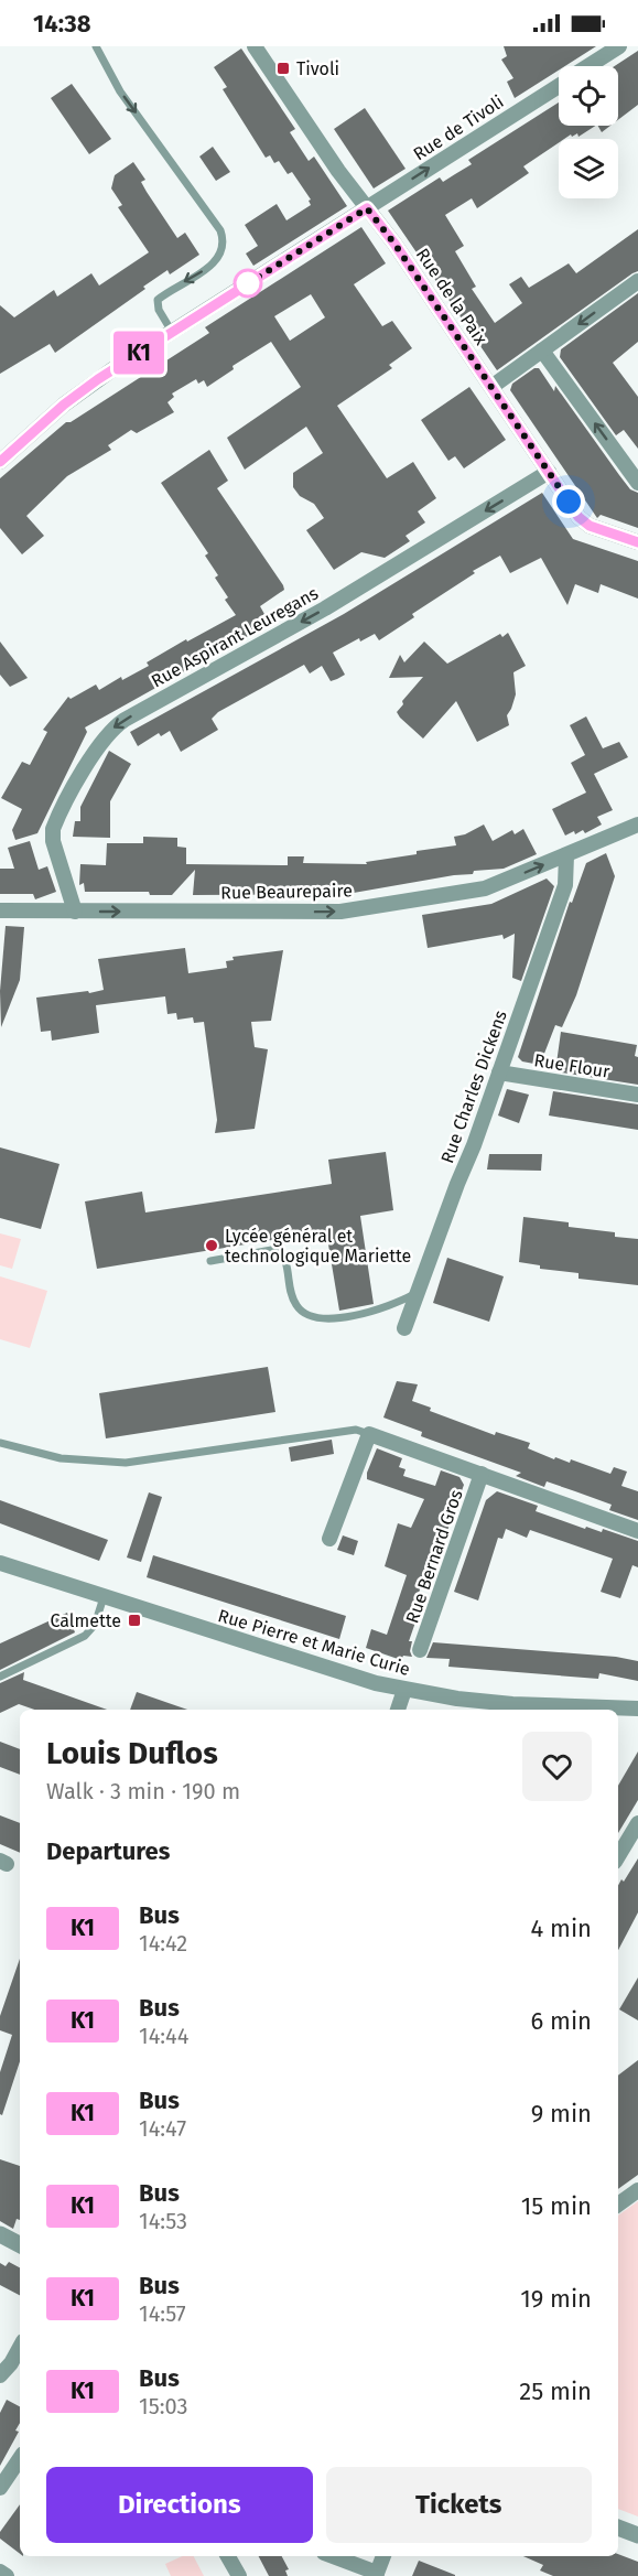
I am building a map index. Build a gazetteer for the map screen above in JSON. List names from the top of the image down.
{
  "streets": {
    "street": [
      "Rue de Tivoli",
      "Rue de la Paix",
      "Rue Aspirant Leuregans",
      "Rue Beaurepaire",
      "Rue Flour",
      "Rue Charles Dickens",
      "Rue Bernard Gros",
      "Rue Pierre et Marie Curie"
    ]
  },
  "crossings": [
    ["Rue de Tivoli", "Rue de la Paix"],
    ["Rue de la Paix", "Rue Aspirant Leuregans"],
    ["Rue Aspirant Leuregans", "Rue Beaurepaire"],
    ["Rue Beaurepaire", "Rue Charles Dickens"],
    ["Rue Flour", "Rue Charles Dickens"]
  ],
  "one_way": ["Rue Aspirant Leuregans", "Rue Beaurepaire"],
  "places": {
    "transit": ["Tivoli", "Calmette"],
    "other": ["Lycée général et technologique Mariette"]
  },
  "lines": ["bus line K1"],
  "page": {
    "status": "14:38",
    "on_map": "K1",
    "heading": [
      ["Louis Duflos", "Walk · 3 min · 190 m"],
      "Departures"
    ],
    "list": [
      {
        "mark": "K1",
        "name": "Bus",
        "note": "14:42",
        "value": "4 min"
      },
      {
        "mark": "K1",
        "name": "Bus",
        "note": "14:44",
        "value": "6 min"
      },
      {
        "mark": "K1",
        "name": "Bus",
        "note": "14:47",
        "value": "9 min"
      },
      {
        "mark": "K1",
        "name": "Bus",
        "note": "14:53",
        "value": "15 min"
      },
      {
        "mark": "K1",
        "name": "Bus",
        "note": "14:57",
        "value": "19 min"
      },
      {
        "mark": "K1",
        "name": "Bus",
        "note": "15:03",
        "value": "25 min"
      }
    ],
    "buttons": ["Directions", "Tickets"]
  }
}
